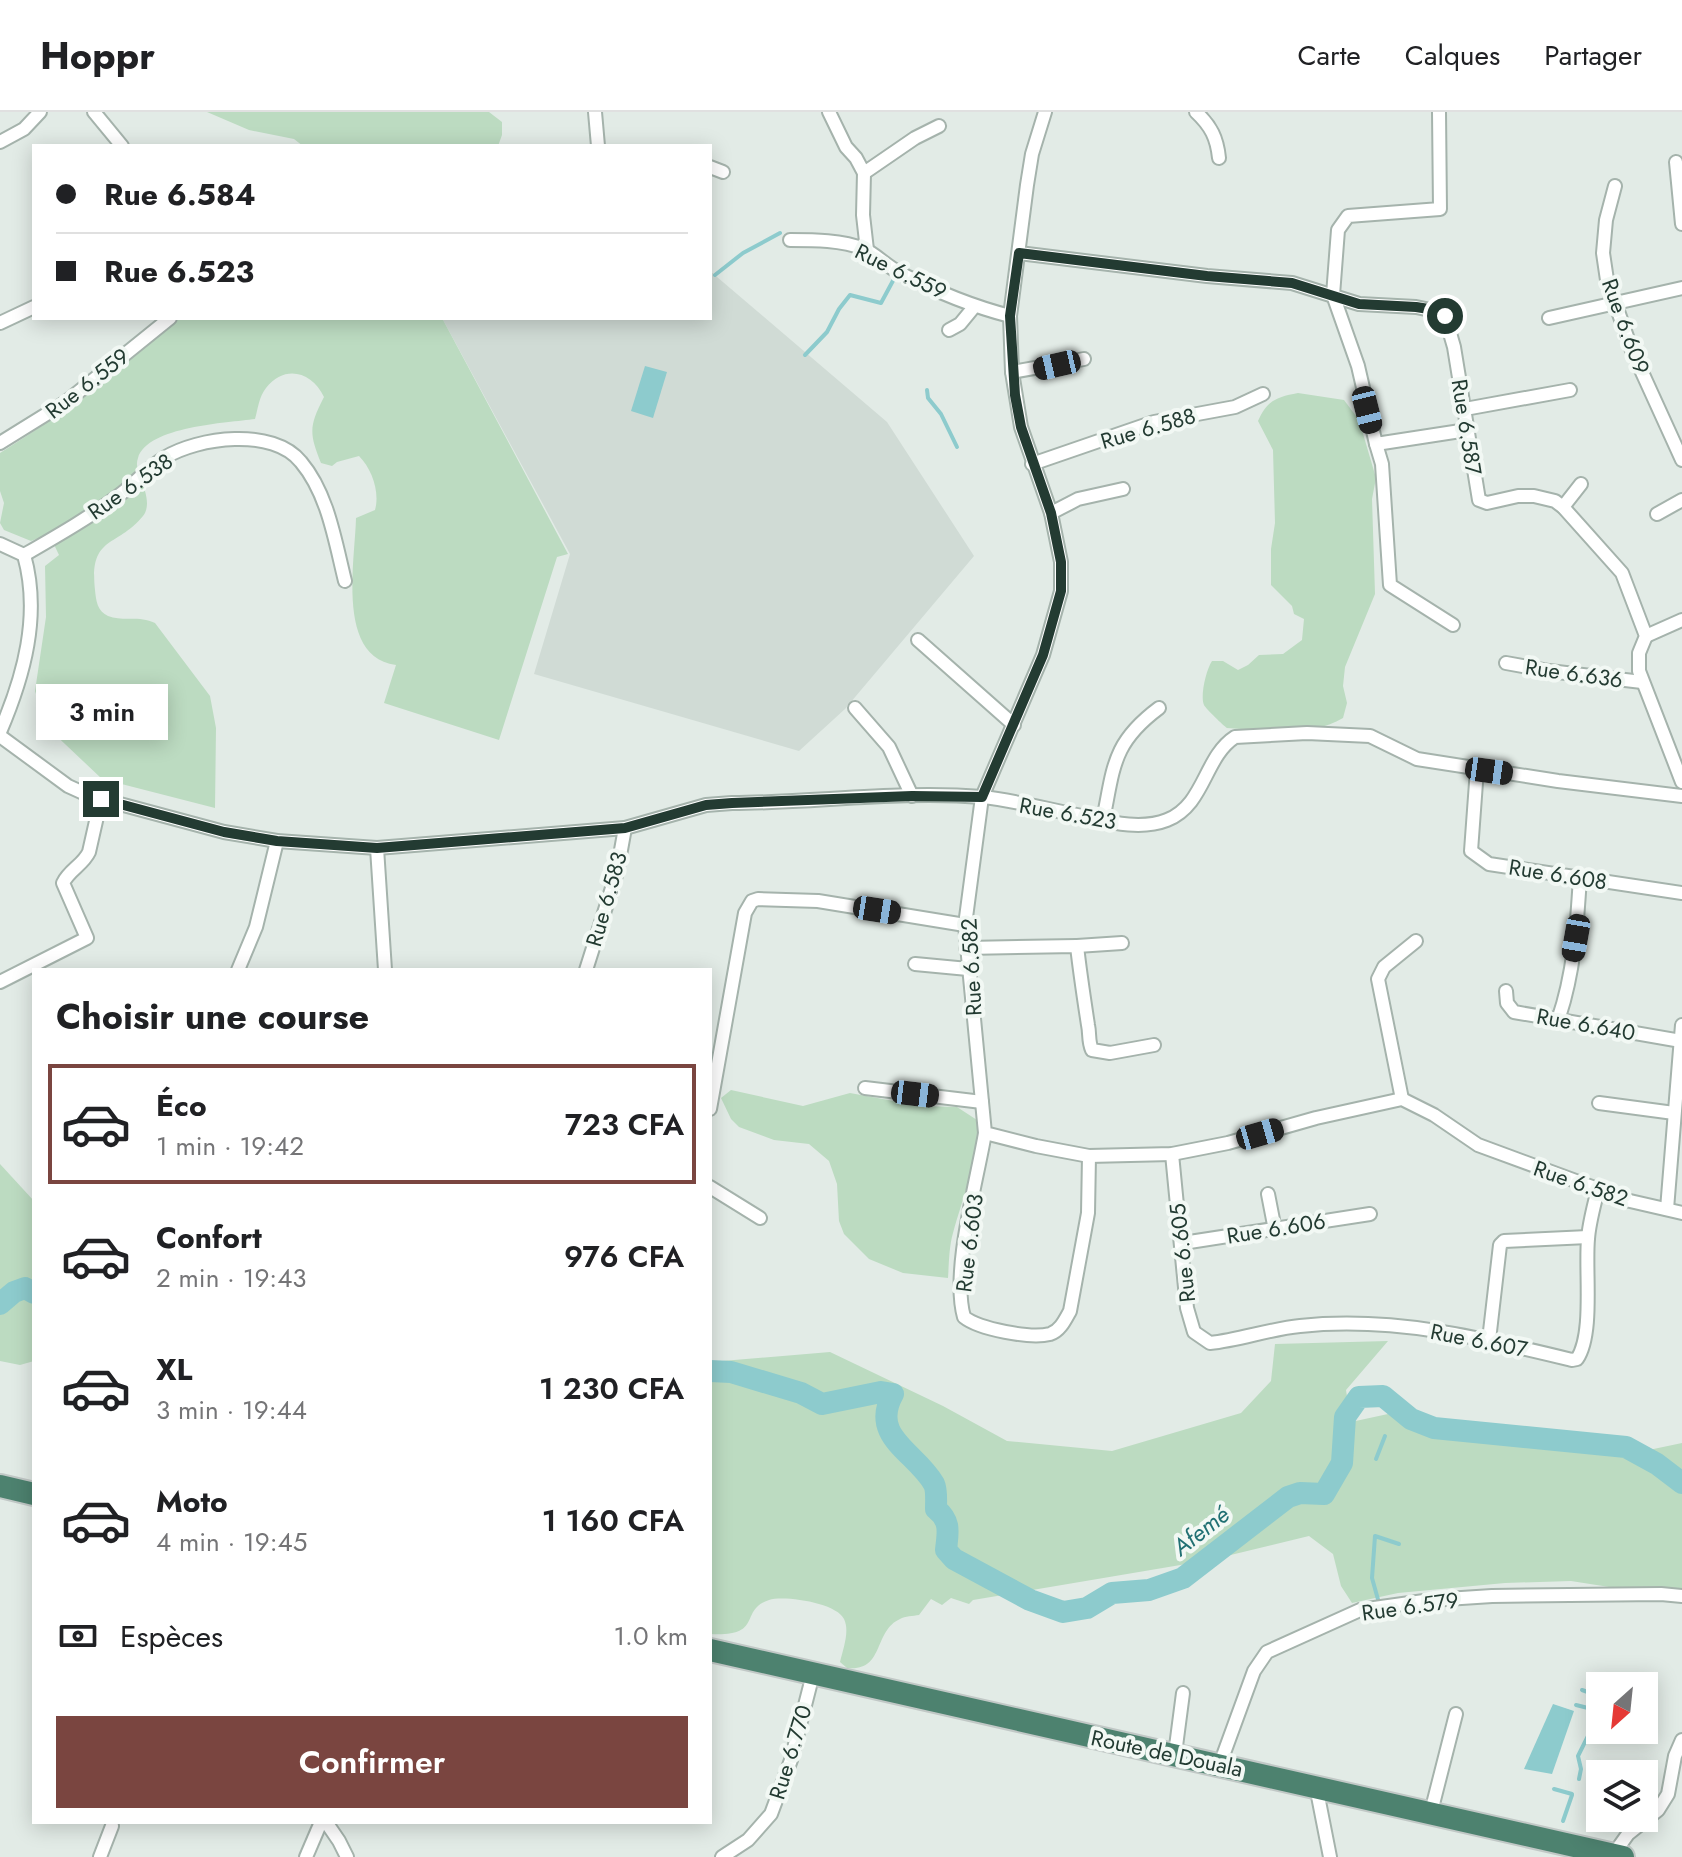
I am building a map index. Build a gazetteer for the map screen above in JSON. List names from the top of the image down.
{
  "streets": {
    "highway": ["Route de Douala"],
    "street": [
      "Rue 6.559",
      "Rue 6.609",
      "Rue 6.587",
      "Rue 6.588",
      "Rue 6.538",
      "Rue 6.636",
      "Rue 6.523",
      "Rue 6.608",
      "Rue 6.583",
      "Rue 6.582",
      "Rue 6.640",
      "Rue 6.606",
      "Rue 6.603",
      "Rue 6.605",
      "Rue 6.607",
      "Rue 6.579",
      "Rue 6.770"
    ]
  },
  "crossings": [
    ["Rue 6.559", "Rue 6.582"],
    ["Rue 6.588", "Rue 6.582"],
    ["Rue 6.523", "Rue 6.608"],
    ["Rue 6.523", "Rue 6.583"],
    ["Rue 6.523", "Rue 6.582"],
    ["Rue 6.582", "Rue 6.603"],
    ["Rue 6.582", "Rue 6.607"],
    ["Rue 6.606", "Rue 6.605"],
    ["Rue 6.605", "Rue 6.607"],
    ["Rue 6.579", "Route de Douala"],
    ["Rue 6.770", "Route de Douala"]
  ],
  "water": ["Afemé"],
  "north": "bottom left",
  "page": {
    "header": "Hoppr",
    "nav": ["Carte", "Calques", "Partager"],
    "banner": ["Rue 6.584", "Rue 6.523"],
    "bubble": "3 min",
    "heading": "Choisir une course",
    "list": [
      {
        "name": "Éco",
        "note": "1 min · 19:42",
        "value": "723 CFA"
      },
      {
        "name": "Confort",
        "note": "2 min · 19:43",
        "value": "976 CFA"
      },
      {
        "name": "XL",
        "note": "3 min · 19:44",
        "value": "1 230 CFA"
      },
      {
        "name": "Moto",
        "note": "4 min · 19:45",
        "value": "1 160 CFA"
      }
    ],
    "pay": ["Espèces", "1.0 km"],
    "buttons": "Confirmer"
  }
}
